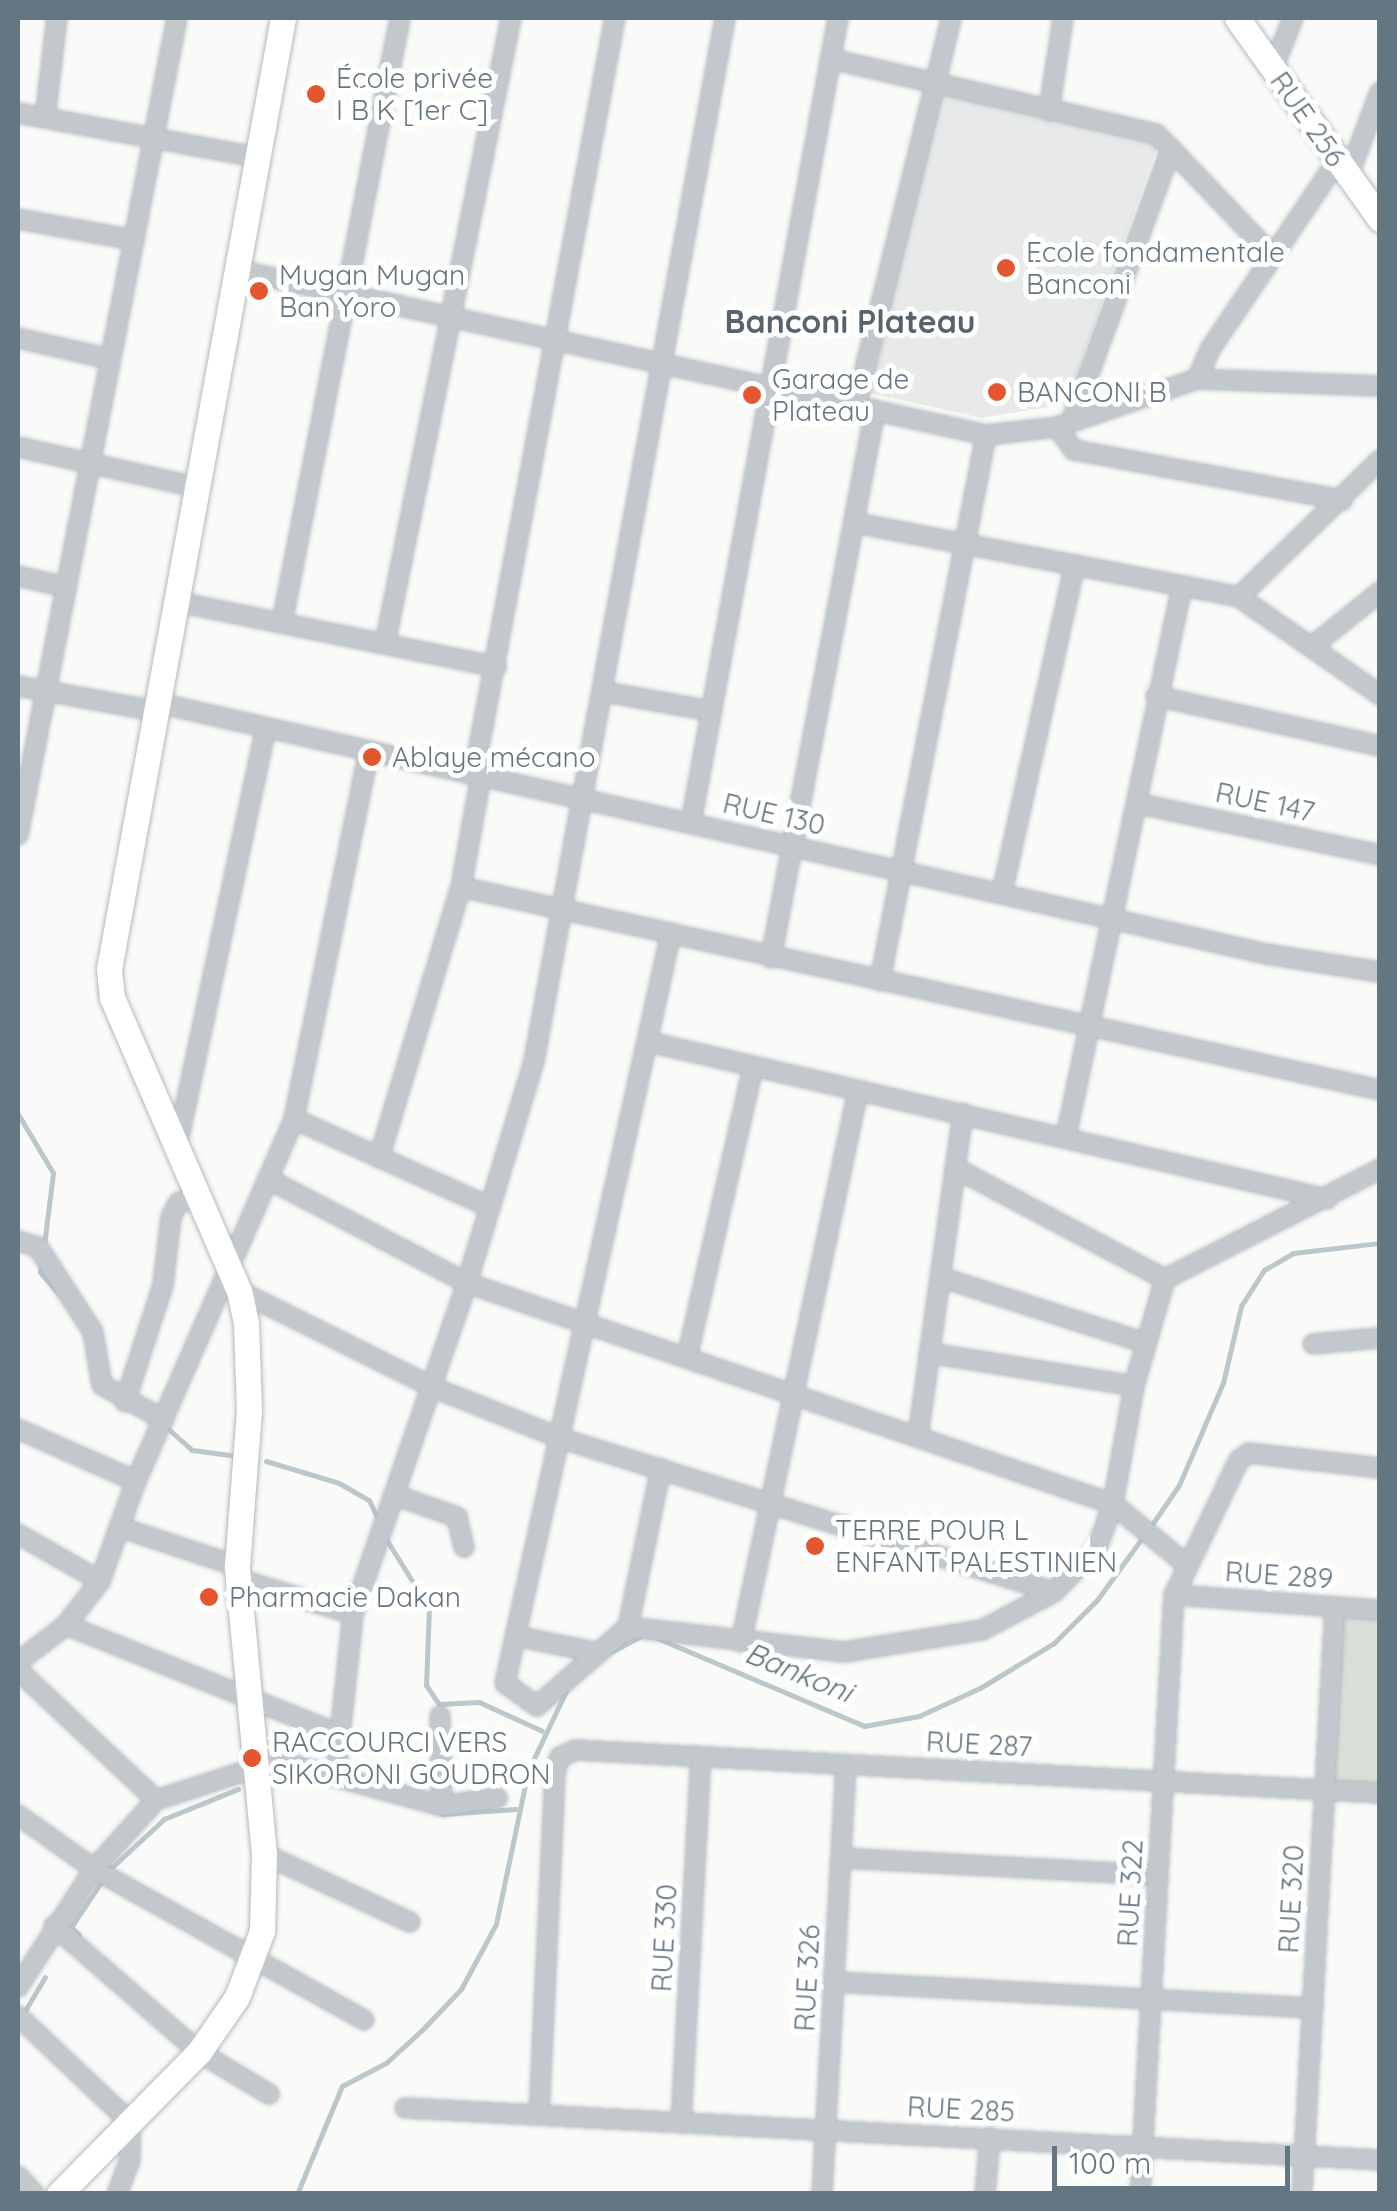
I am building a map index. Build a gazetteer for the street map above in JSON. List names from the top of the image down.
{
  "streets": {
    "street": [
      "RUE 256",
      "RUE 147",
      "RUE 130",
      "RUE 289",
      "RUE 287",
      "RUE 322",
      "RUE 320",
      "RUE 330",
      "RUE 326",
      "RUE 285"
    ]
  },
  "crossings": [
    ["RUE 289", "RUE 322"],
    ["RUE 289", "RUE 320"],
    ["RUE 287", "RUE 322"],
    ["RUE 287", "RUE 320"],
    ["RUE 287", "RUE 330"],
    ["RUE 287", "RUE 326"],
    ["RUE 287", "RUE 285"],
    ["RUE 322", "RUE 285"],
    ["RUE 320", "RUE 285"],
    ["RUE 330", "RUE 285"],
    ["RUE 326", "RUE 285"]
  ],
  "districts": ["Banconi Plateau"],
  "water": ["Bankoni"],
  "places": [
    "École privée I B K [1er C]",
    "Ecole fondamentale Banconi",
    "Mugan Mugan Ban Yoro",
    "BANCONI B",
    "Garage de Plateau",
    "Ablaye mécano",
    "TERRE POUR L ENFANT PALESTINIEN",
    "Pharmacie Dakan",
    "RACCOURCI VERS SIKORONI GOUDRON"
  ],
  "scale_bar": "100 m"
}
